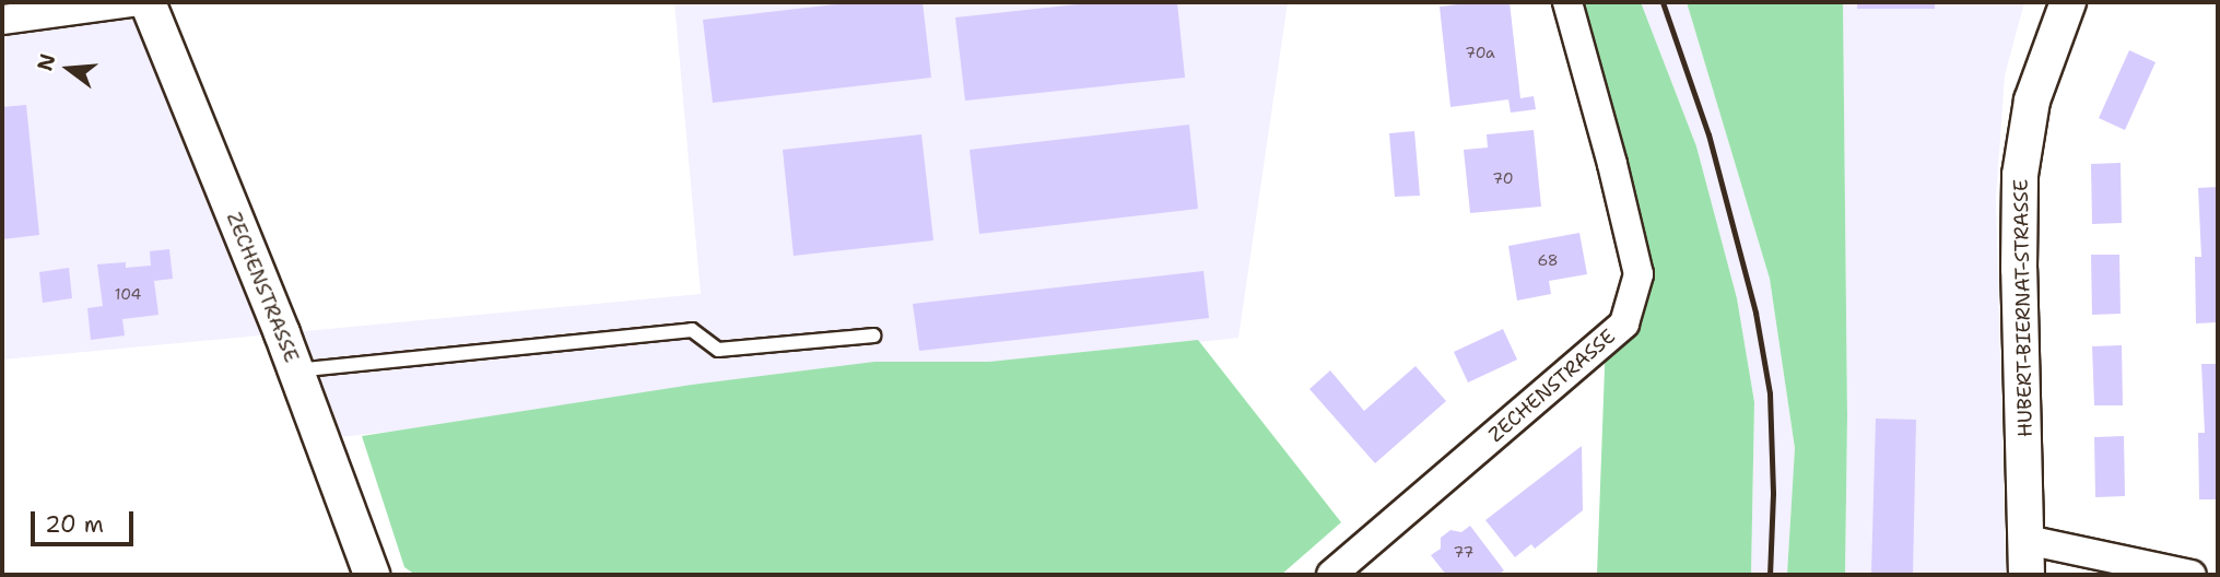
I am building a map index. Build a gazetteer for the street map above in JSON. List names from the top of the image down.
{
  "streets": {
    "street": ["ZECHENSTRASSE", "HUBERT-BIERNAT-STRASSE"]
  },
  "house_numbers": [
    "70a",
    "70",
    "68",
    "104",
    "77"
  ],
  "scale_bar": "20 m",
  "north": "left"
}
